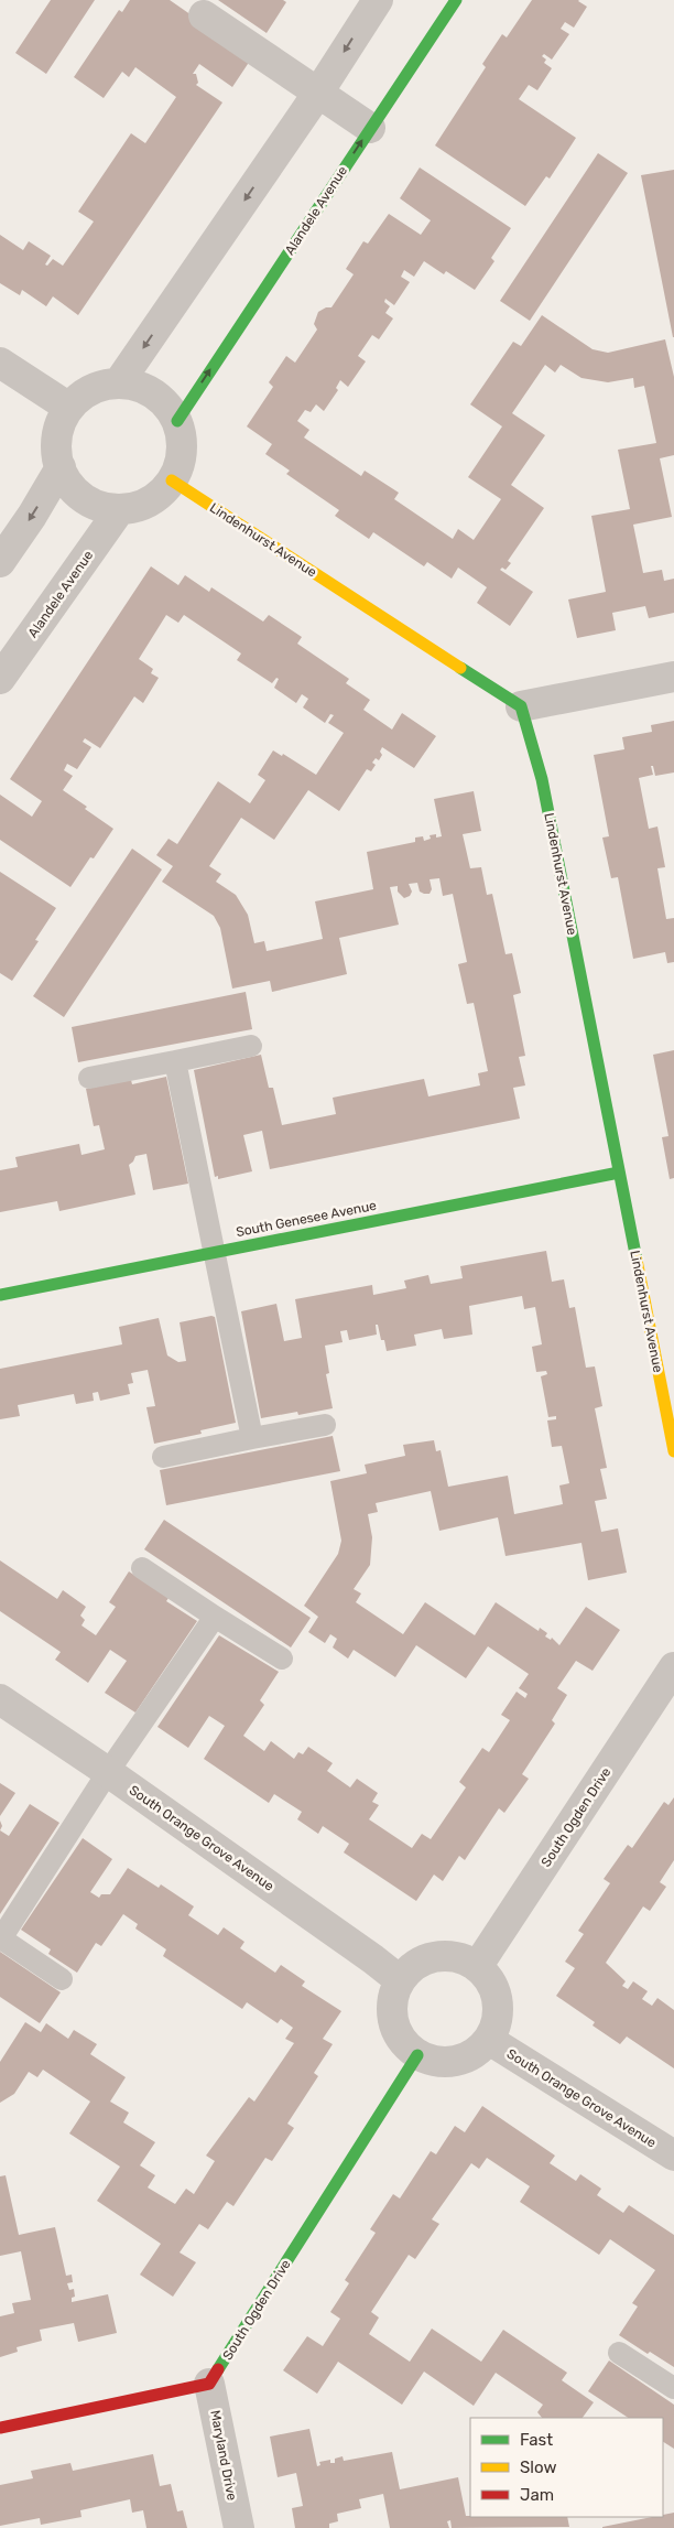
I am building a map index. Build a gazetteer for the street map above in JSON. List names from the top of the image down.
{
  "streets": {
    "street": [
      "Alandele Avenue",
      "Lindenhurst Avenue",
      "South Genesee Avenue",
      "South Ogden Drive",
      "South Orange Grove Avenue",
      "Maryland Drive"
    ]
  },
  "crossings": [
    ["Alandele Avenue", "Lindenhurst Avenue"],
    ["Lindenhurst Avenue", "South Genesee Avenue"],
    ["South Ogden Drive", "South Orange Grove Avenue"],
    ["South Ogden Drive", "Maryland Drive"]
  ],
  "legend": ["Fast", "Slow", "Jam"]
}
